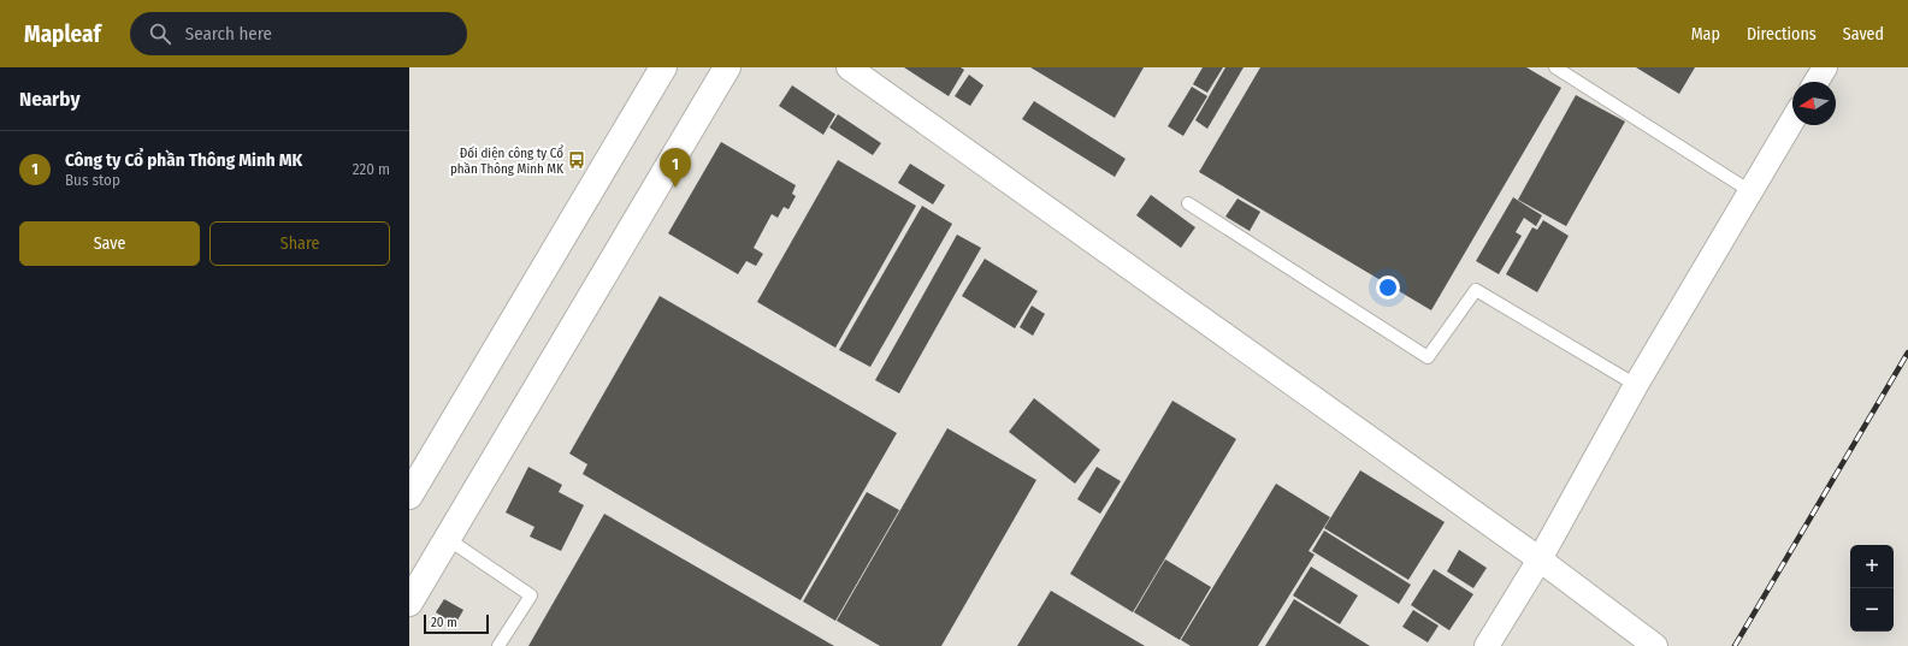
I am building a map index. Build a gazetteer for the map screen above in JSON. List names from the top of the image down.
{
  "places": {
    "bus stop": ["Đối diện công ty Cổ phần Thông Minh MK"]
  },
  "scale_bar": "20 m",
  "north": "left",
  "page": {
    "header": "Mapleaf",
    "search": "Search here",
    "nav": ["Map", "Directions", "Saved"],
    "heading": "Nearby",
    "list": [
      {
        "mark": "1",
        "name": "Công ty Cổ phần Thông Minh MK",
        "note": "Bus stop",
        "value": "220 m"
      }
    ],
    "pins": "1",
    "buttons": ["Save", "Share"],
    "map_buttons": ["+", "−"],
    "scale": "20 m"
  }
}
